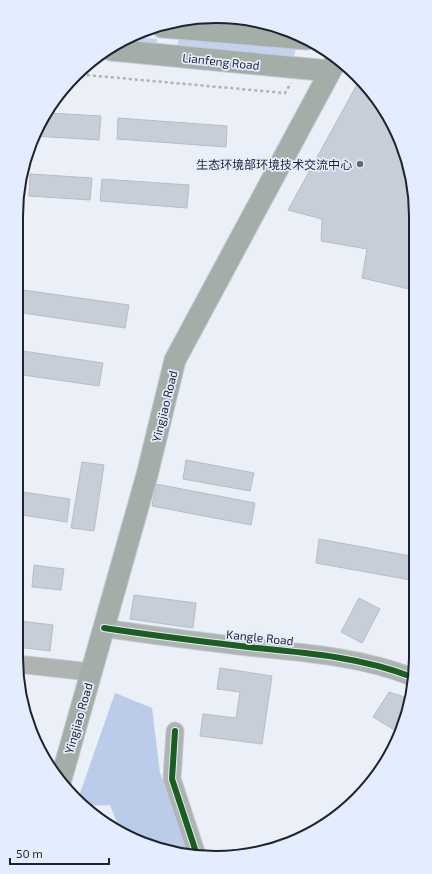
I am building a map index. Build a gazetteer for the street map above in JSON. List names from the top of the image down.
{
  "streets": {
    "main road": ["Lianfeng Road", "Yingjiao Road"],
    "street": ["Kangle Road"]
  },
  "crossings": [
    ["Lianfeng Road", "Yingjiao Road"],
    ["Yingjiao Road", "Kangle Road"]
  ],
  "places": ["生态环境部环境技术交流中心"],
  "scale_bar": "50 m"
}
